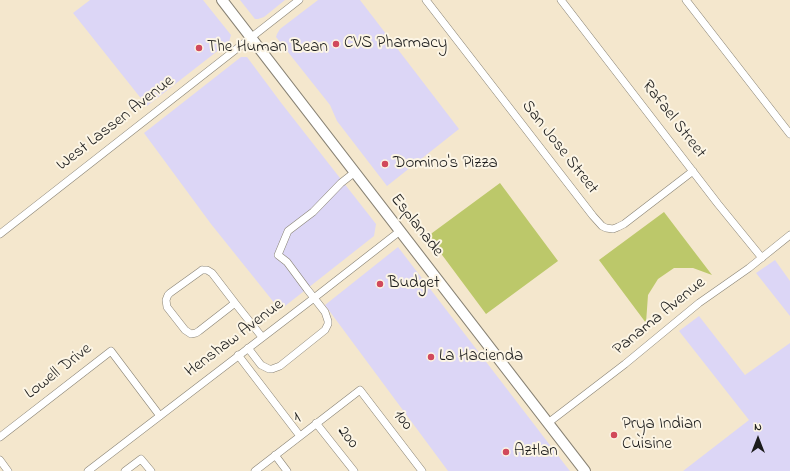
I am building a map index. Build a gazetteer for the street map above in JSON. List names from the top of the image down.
{
  "streets": {
    "main road": ["Esplanade"],
    "street": [
      "Rafael Street",
      "West Lassen Avenue",
      "San Jose Street",
      "Panama Avenue",
      "Henshaw Avenue",
      "Lowell Drive",
      "1",
      "100",
      "200"
    ]
  },
  "crossings": [
    ["Rafael Street", "San Jose Street"],
    ["Rafael Street", "Panama Avenue"],
    ["West Lassen Avenue", "Esplanade"],
    ["Esplanade", "Panama Avenue"],
    ["Esplanade", "Henshaw Avenue"],
    ["Henshaw Avenue", "Lowell Drive"],
    ["1", "100"],
    ["1", "200"]
  ],
  "places": [
    "CVS Pharmacy",
    "The Human Bean",
    "Domino's Pizza",
    "Budget",
    "La Hacienda",
    "Prya Indian Cuisine",
    "Aztlan"
  ],
  "north": "top"
}
